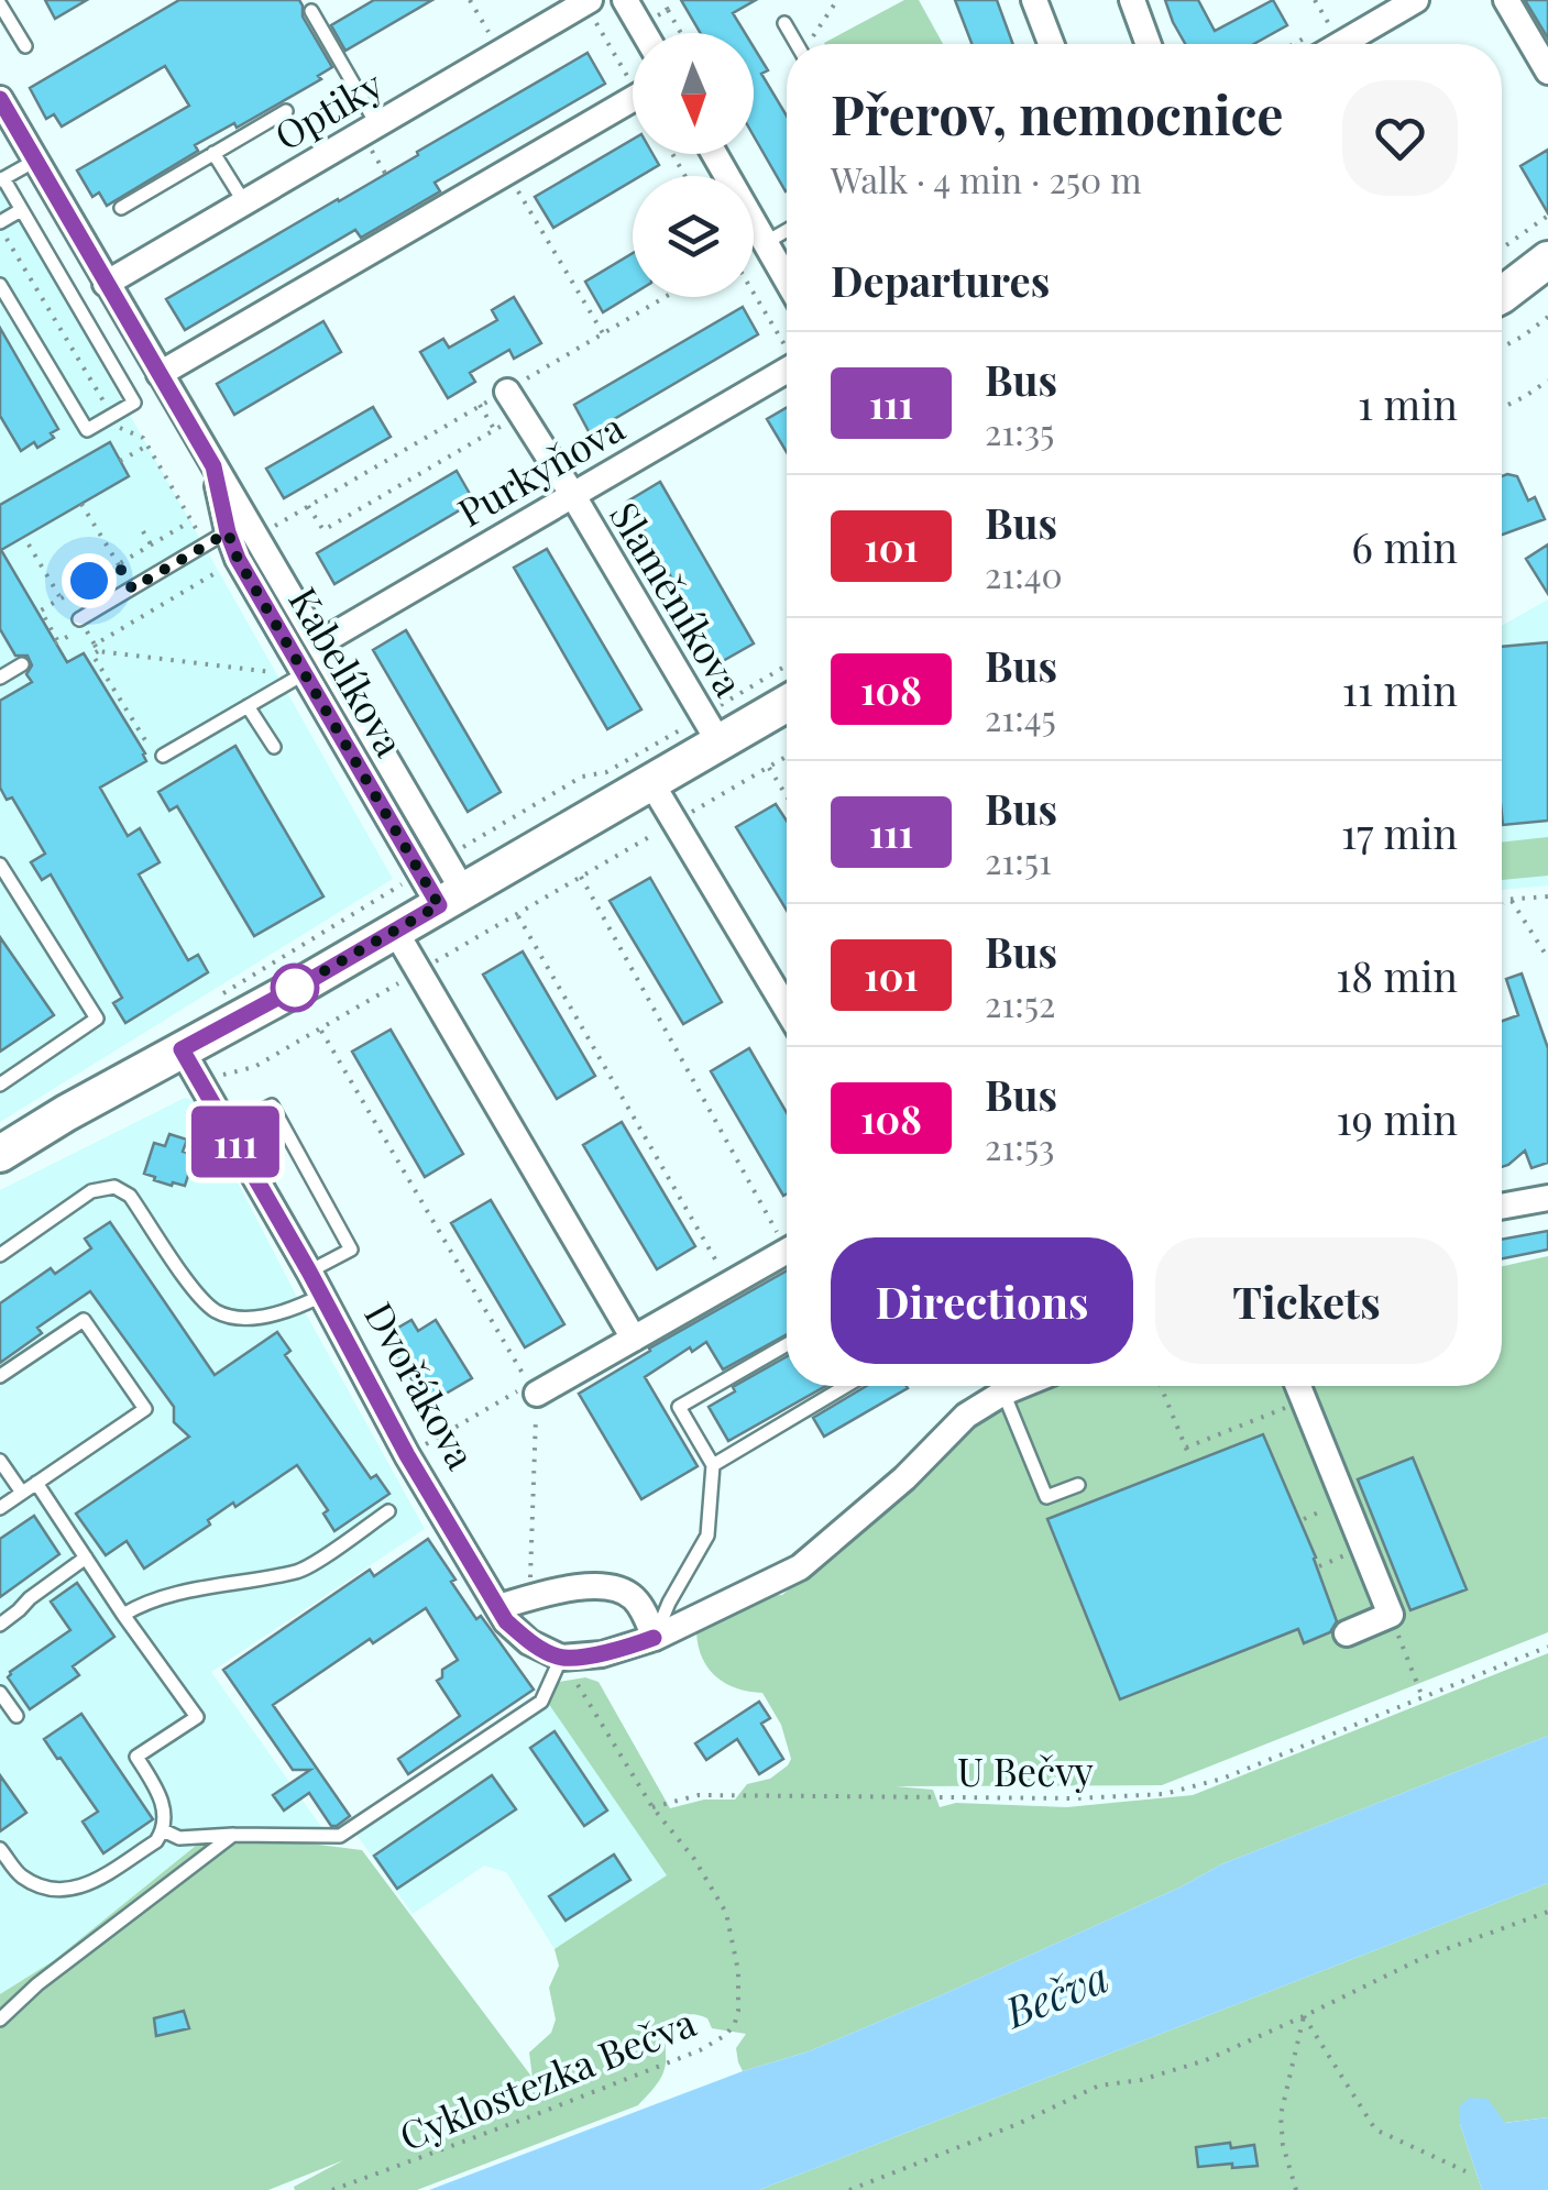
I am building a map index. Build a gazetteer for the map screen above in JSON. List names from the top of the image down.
{
  "streets": {
    "street": [
      "Optiky",
      "Purkyňova",
      "Slaměníkova",
      "Kabelíkova",
      "Dvořákova"
    ],
    "path": ["U Bečvy", "Cyklostezka Bečva"]
  },
  "crossings": [
    ["Optiky", "Kabelíkova"],
    ["Purkyňova", "Slaměníkova"],
    ["Purkyňova", "Kabelíkova"],
    ["U Bečvy", "Cyklostezka Bečva"]
  ],
  "water": ["Bečva"],
  "lines": ["bus line 111"],
  "north": "bottom",
  "page": {
    "on_map": "111",
    "heading": [
      ["Přerov, nemocnice", "Walk · 4 min · 250 m"],
      "Departures"
    ],
    "list": [
      {
        "mark": "111",
        "name": "Bus",
        "note": "21:35",
        "value": "1 min"
      },
      {
        "mark": "101",
        "name": "Bus",
        "note": "21:40",
        "value": "6 min"
      },
      {
        "mark": "108",
        "name": "Bus",
        "note": "21:45",
        "value": "11 min"
      },
      {
        "mark": "111",
        "name": "Bus",
        "note": "21:51",
        "value": "17 min"
      },
      {
        "mark": "101",
        "name": "Bus",
        "note": "21:52",
        "value": "18 min"
      },
      {
        "mark": "108",
        "name": "Bus",
        "note": "21:53",
        "value": "19 min"
      }
    ],
    "buttons": ["Directions", "Tickets"]
  }
}
